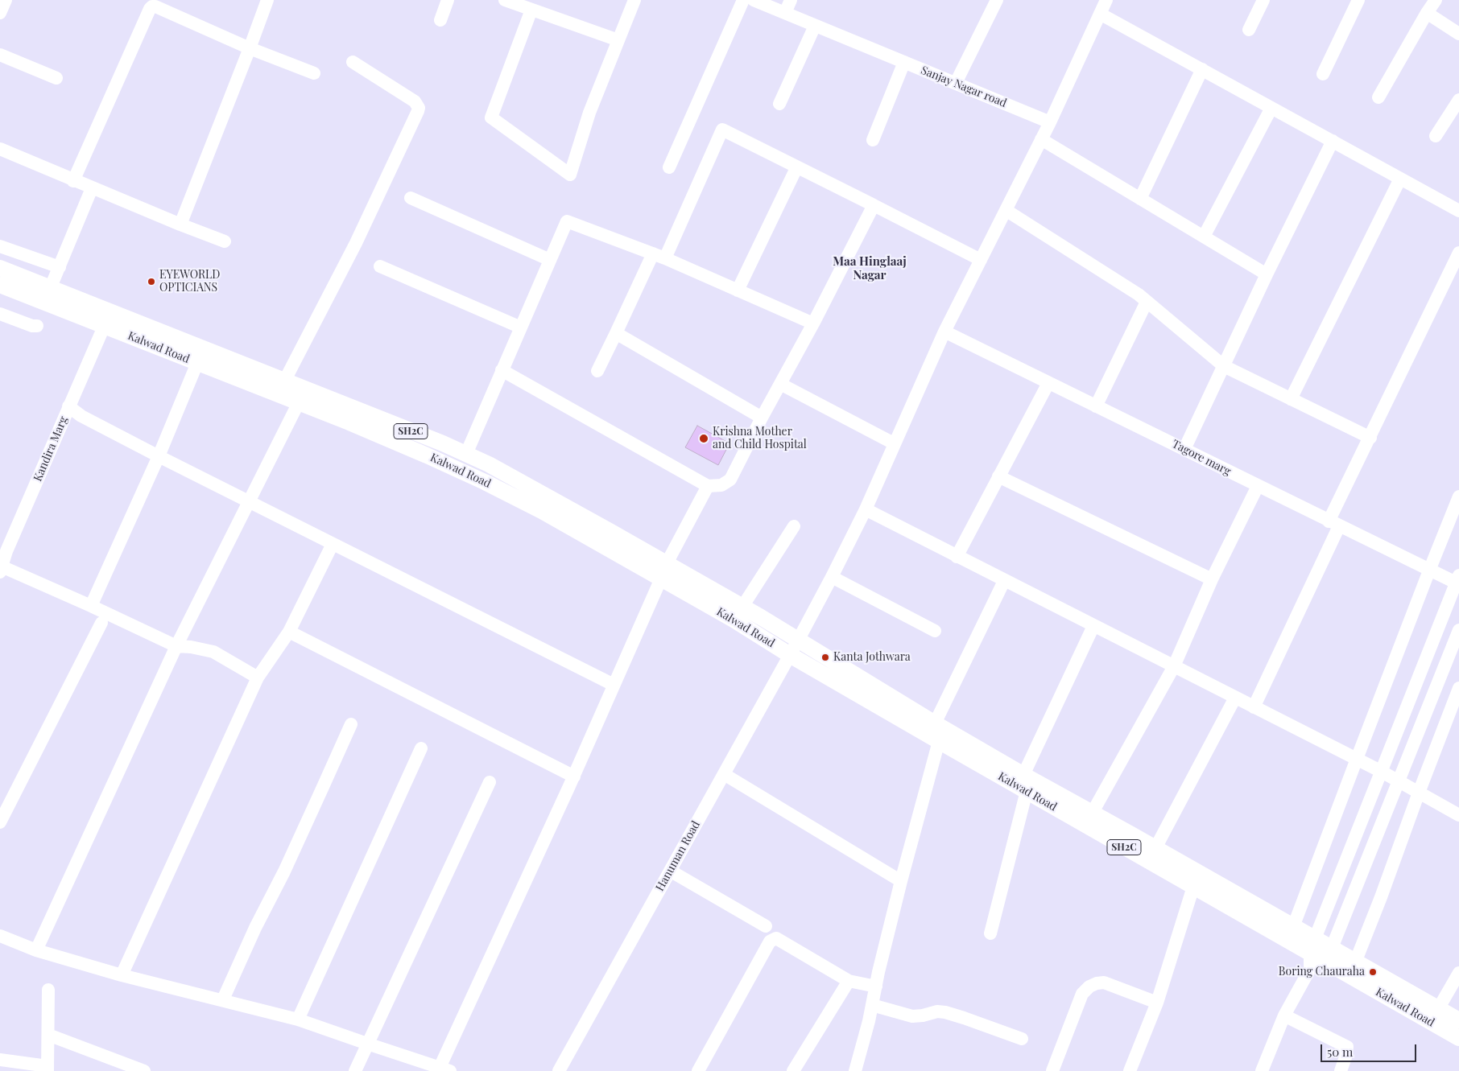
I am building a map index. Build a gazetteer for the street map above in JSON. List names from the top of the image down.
{
  "streets": {
    "main road": ["Kalwad Road", "SH2C"],
    "street": [
      "Sanjay Nagar road",
      "Kandira Marg",
      "Tagore marg",
      "Hanuman Road"
    ]
  },
  "crossings": [
    ["Sanjay Nagar road", "Hanuman Road"],
    ["Kalwad Road", "Kandira Marg"],
    ["Kalwad Road", "Hanuman Road"],
    ["Tagore marg", "Hanuman Road"]
  ],
  "districts": ["Maa Hinglaaj Nagar"],
  "places": [
    "EYEWORLD OPTICIANS",
    "Krishna Mother and Child Hospital",
    "Kanta Jothwara",
    "Boring Chauraha"
  ],
  "scale_bar": "50 m"
}
